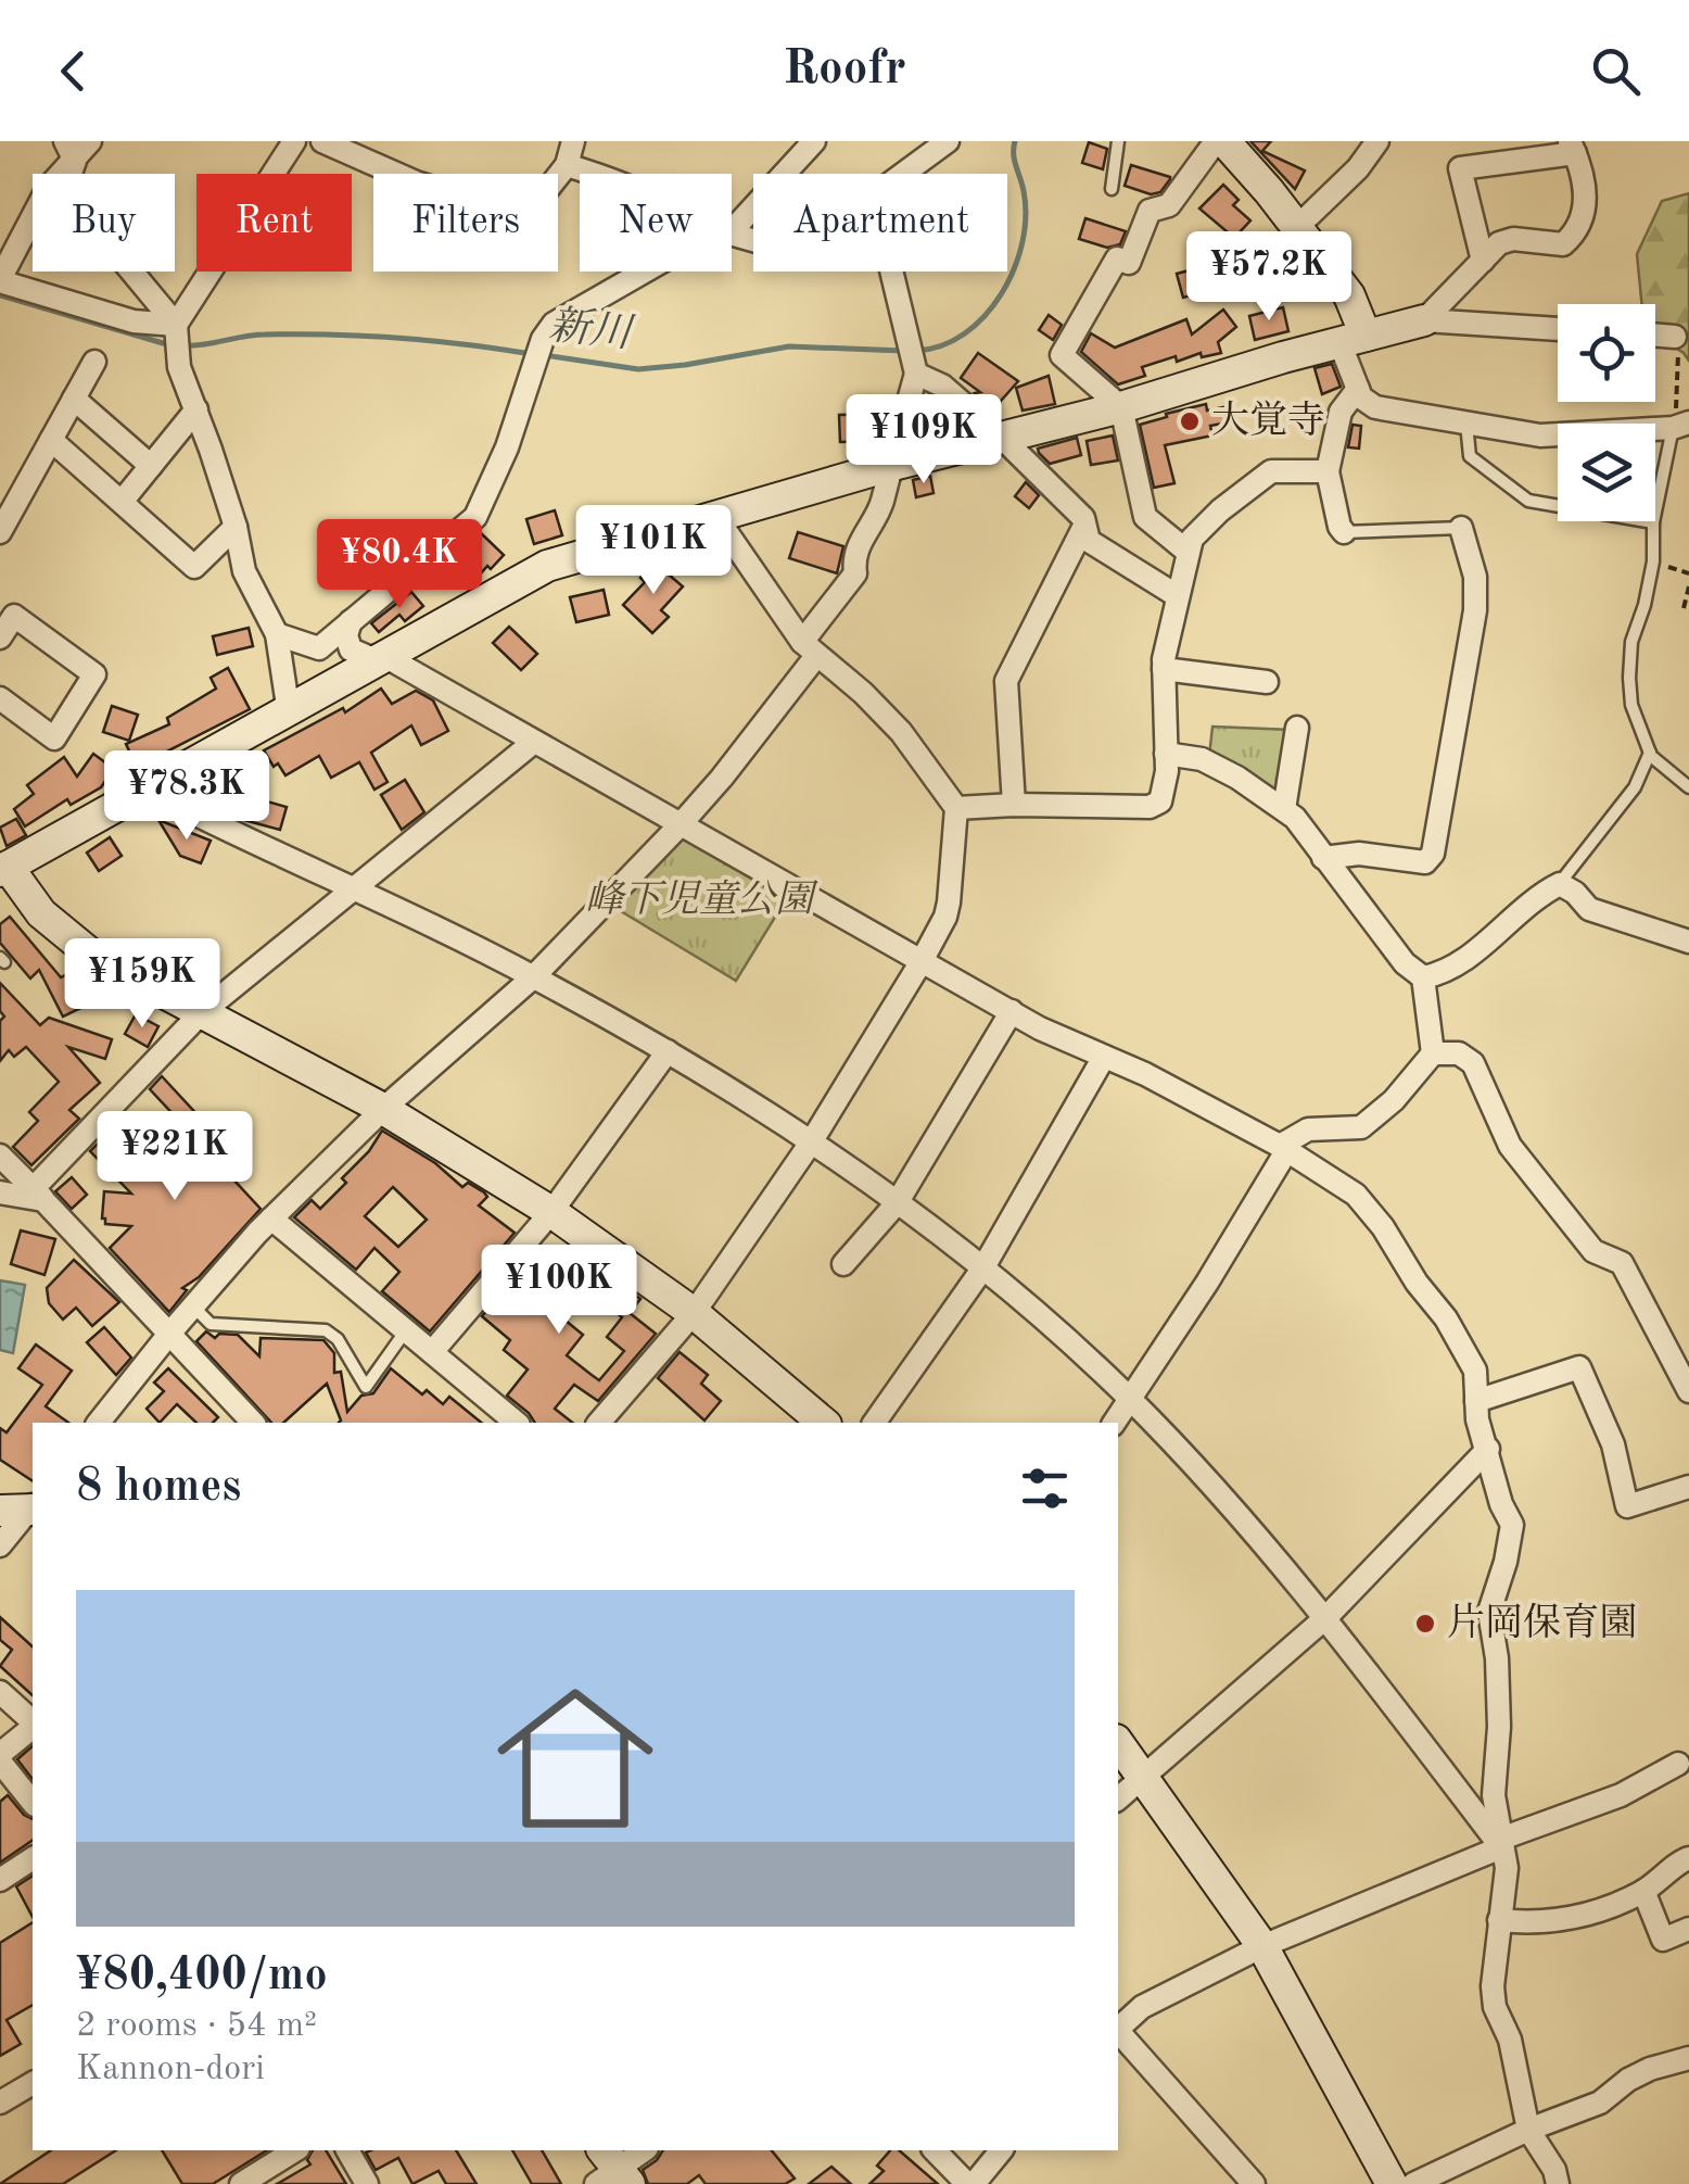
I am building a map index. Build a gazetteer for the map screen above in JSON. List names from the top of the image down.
{
  "water": ["新川"],
  "parks": ["峰下児童公園"],
  "places": ["大覚寺", "片岡保育園"],
  "page": {
    "header": "Roofr",
    "chip": [
      "Buy",
      "Rent",
      "Filters",
      "New",
      "Apartment"
    ],
    "price": [
      "¥57.2K",
      "¥109K",
      "¥101K",
      "¥80.4K",
      "¥78.3K",
      "¥159K",
      "¥221K",
      "¥100K"
    ],
    "heading": "8 homes",
    "list": [
      {
        "name": "¥80,400/mo",
        "note": "2 rooms · 54 m² · Kannon-dori"
      }
    ]
  }
}
